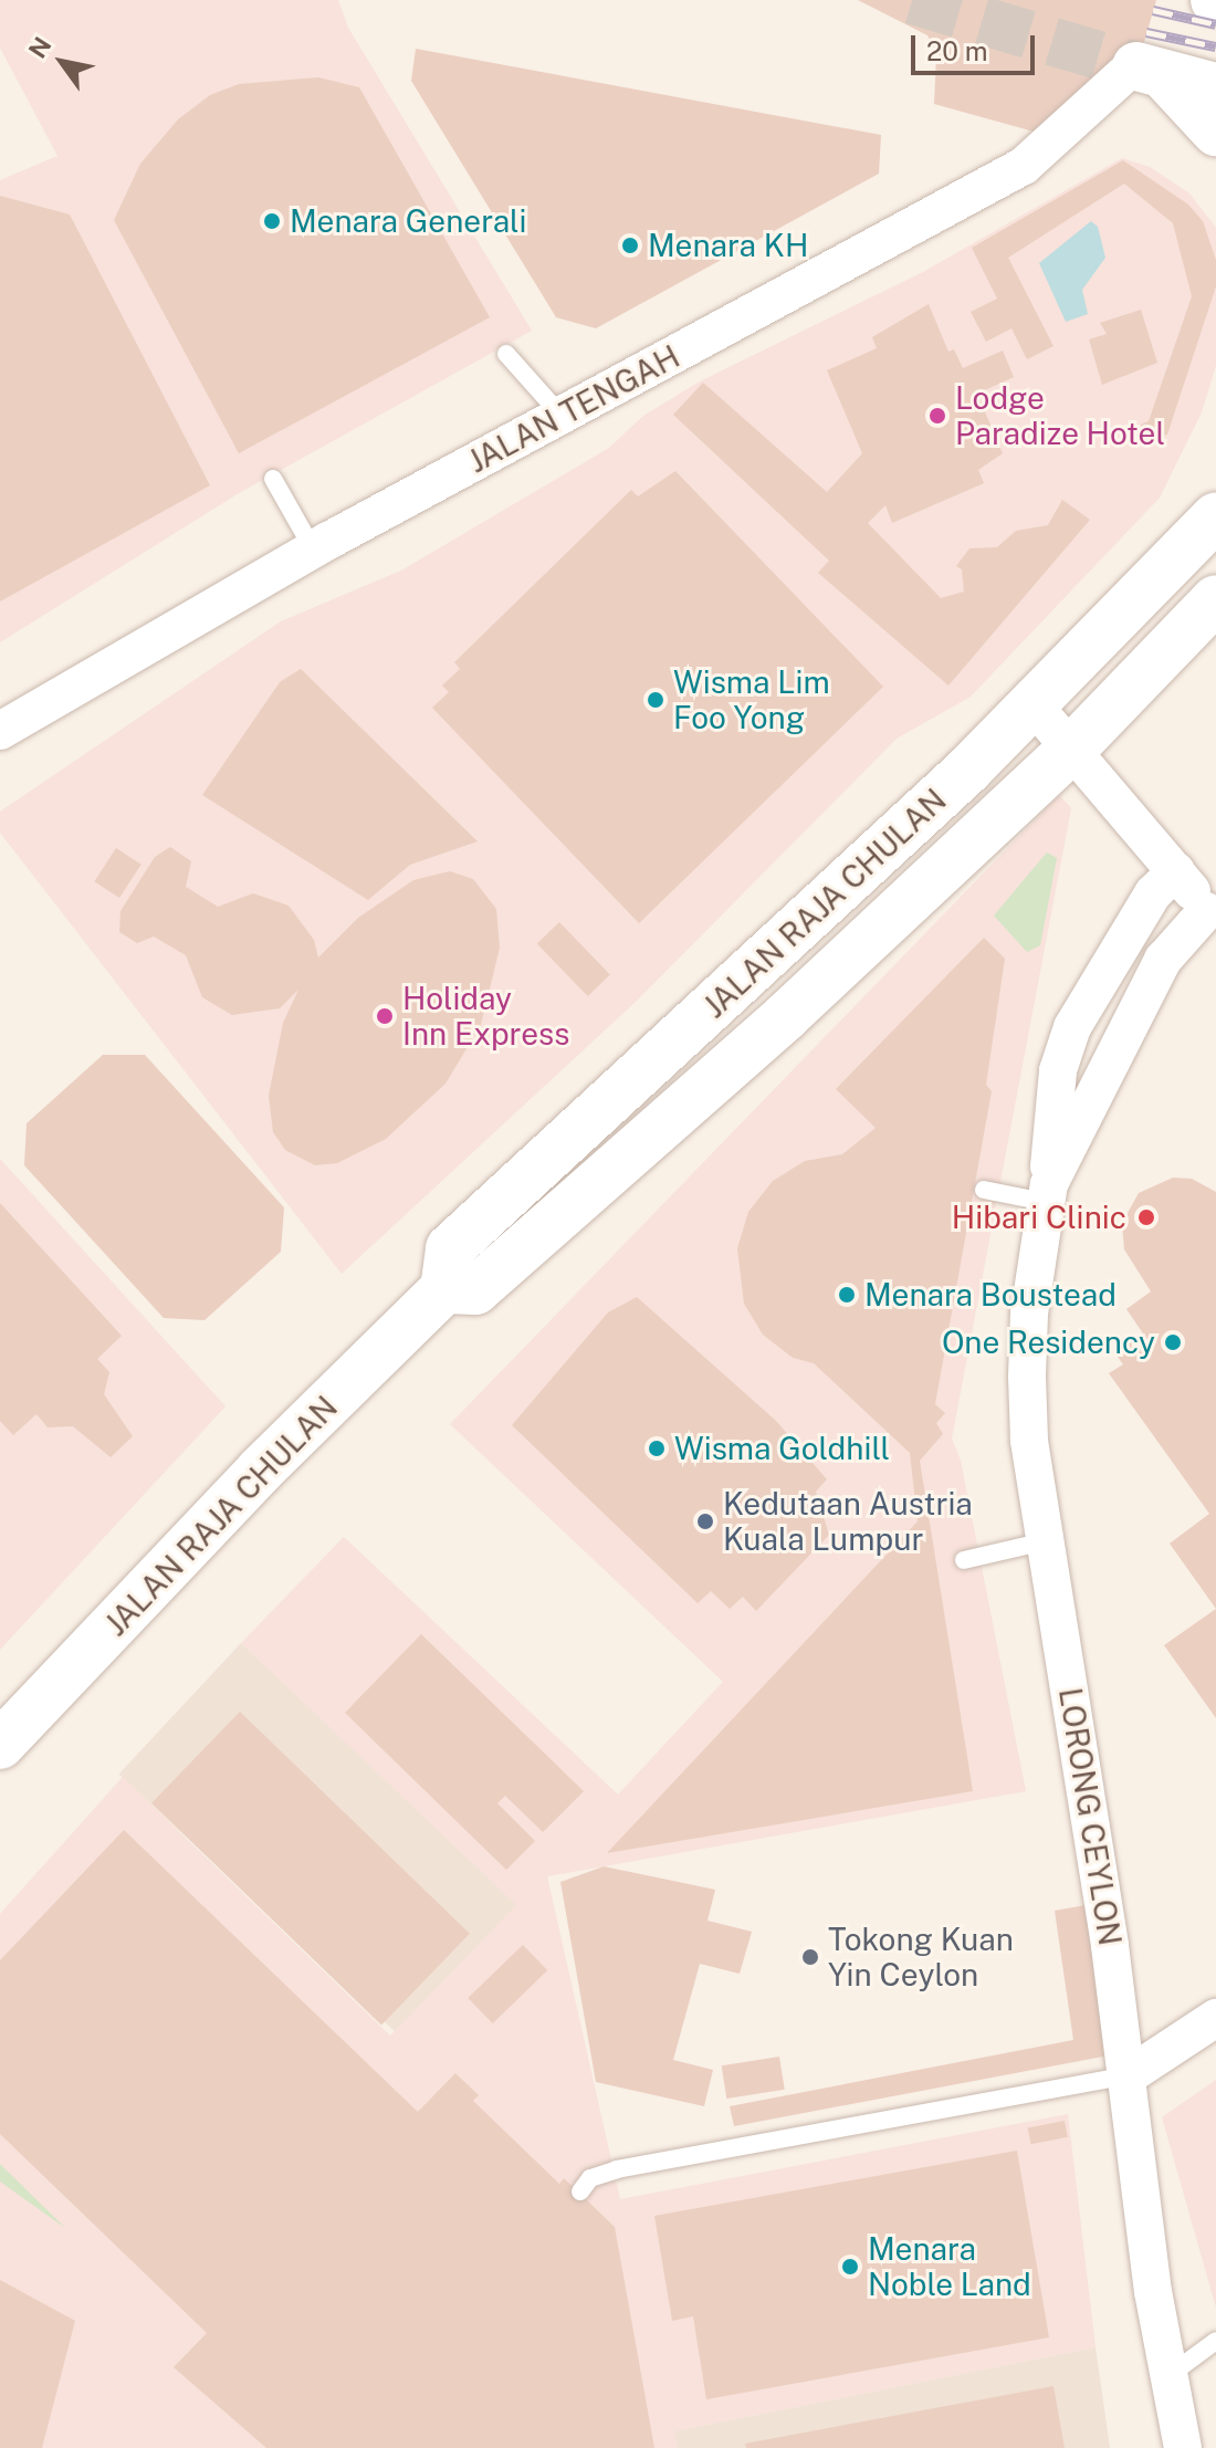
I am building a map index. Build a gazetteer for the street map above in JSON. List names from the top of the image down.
{
  "streets": {
    "main road": ["JALAN RAJA CHULAN"],
    "street": ["JALAN TENGAH", "LORONG CEYLON"]
  },
  "places": [
    "Menara Generali",
    "Menara KH",
    "Lodge Paradize Hotel",
    "Wisma Lim Foo Yong",
    "Holiday Inn Express",
    "Hibari Clinic",
    "Menara Boustead",
    "One Residency",
    "Wisma Goldhill",
    "Kedutaan Austria Kuala Lumpur",
    "Tokong Kuan Yin Ceylon",
    "Menara Noble Land"
  ],
  "scale_bar": "20 m",
  "north": "top left"
}
